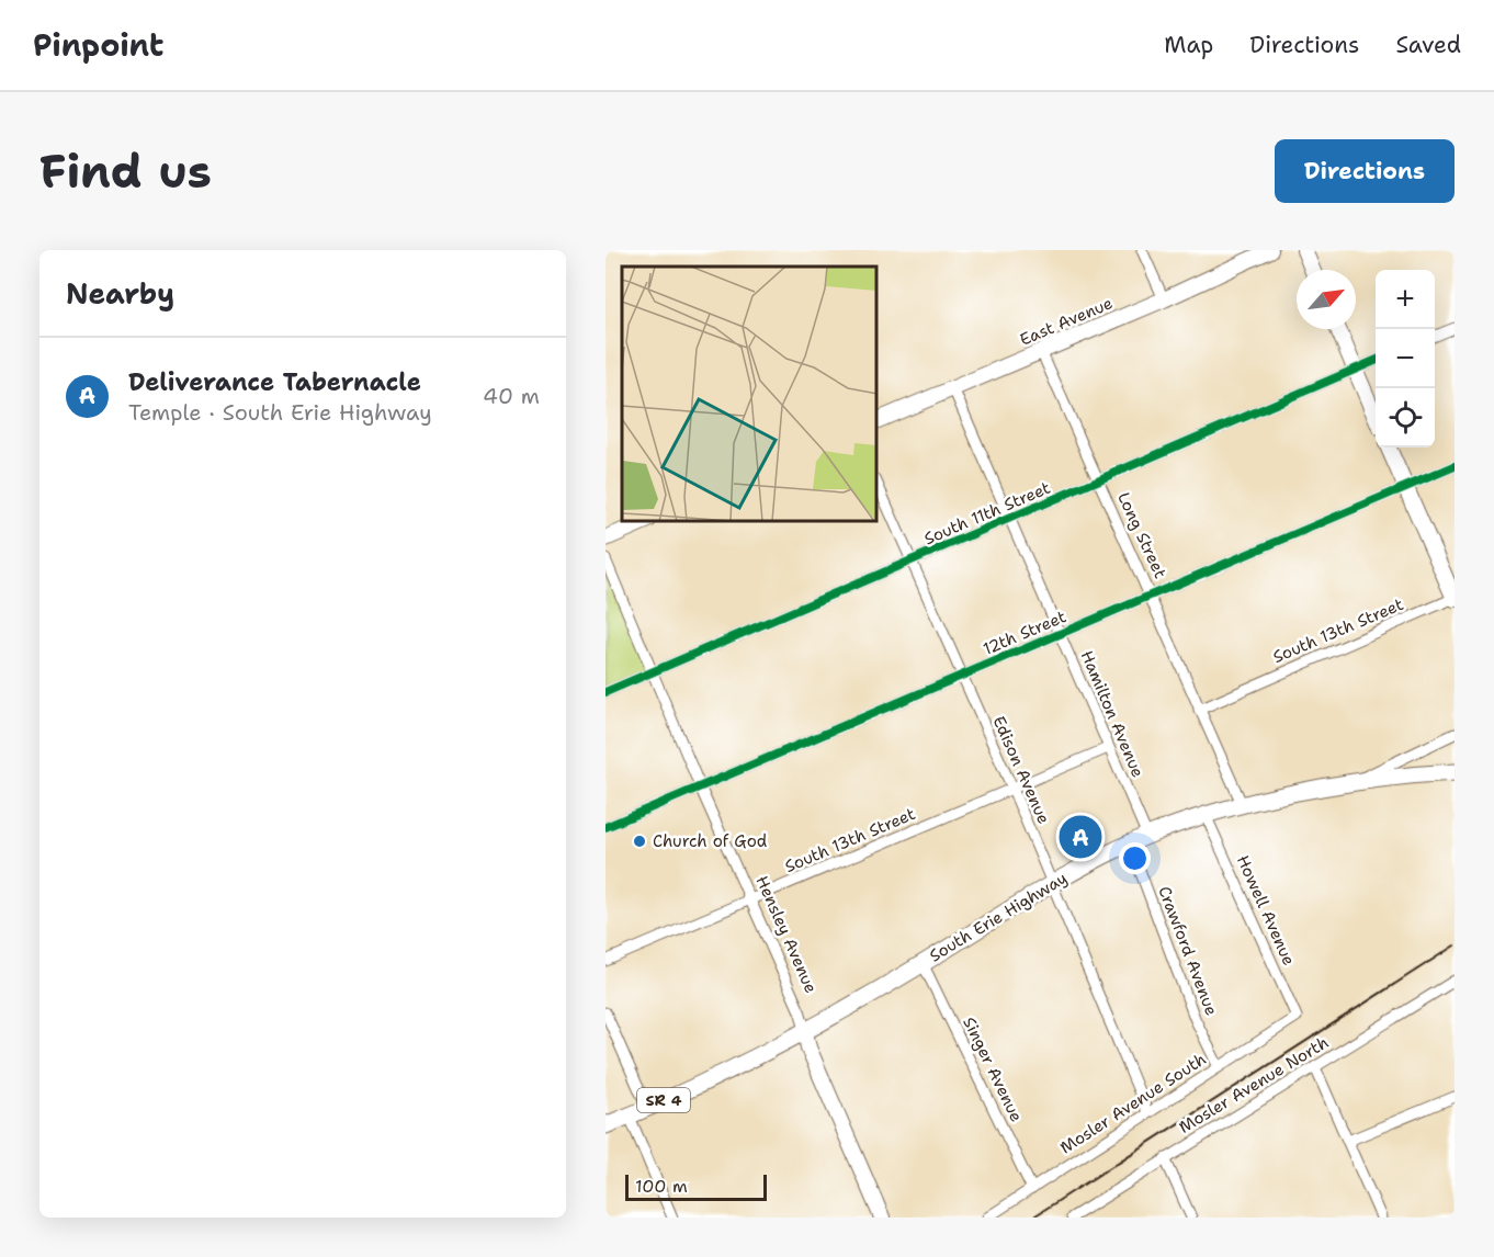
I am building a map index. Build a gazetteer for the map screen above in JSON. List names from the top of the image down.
{
  "streets": {
    "main road": ["South Erie Highway", "SR 4"],
    "street": [
      "East Avenue",
      "South 11th Street",
      "Long Street",
      "South 13th Street",
      "12th Street",
      "Hamilton Avenue",
      "Edison Avenue",
      "Howell Avenue",
      "Hensley Avenue",
      "Crawford Avenue",
      "Singer Avenue",
      "Mosler Avenue North",
      "Mosler Avenue South"
    ]
  },
  "crossings": [
    ["East Avenue", "Long Street"],
    ["East Avenue", "Hamilton Avenue"],
    ["South 11th Street", "Long Street"],
    ["South 11th Street", "Hamilton Avenue"],
    ["South 11th Street", "Edison Avenue"],
    ["South 11th Street", "Hensley Avenue"],
    ["Long Street", "South 13th Street"],
    ["Long Street", "12th Street"],
    ["Long Street", "South Erie Highway"],
    ["South 13th Street", "Hamilton Avenue"],
    ["South 13th Street", "Edison Avenue"],
    ["South 13th Street", "Hensley Avenue"],
    ["12th Street", "Hamilton Avenue"],
    ["12th Street", "Edison Avenue"],
    ["12th Street", "Hensley Avenue"],
    ["Hamilton Avenue", "South Erie Highway"],
    ["Edison Avenue", "South Erie Highway"],
    ["Edison Avenue", "Mosler Avenue South"],
    ["Howell Avenue", "South Erie Highway"],
    ["Howell Avenue", "Mosler Avenue South"],
    ["South Erie Highway", "Hensley Avenue"],
    ["South Erie Highway", "Crawford Avenue"],
    ["South Erie Highway", "Singer Avenue"],
    ["Crawford Avenue", "Mosler Avenue South"],
    ["Singer Avenue", "Mosler Avenue South"]
  ],
  "places": ["Church of God"],
  "scale_bar": "100 m",
  "north": "top right",
  "page": {
    "header": "Pinpoint",
    "nav": ["Map", "Directions", "Saved"],
    "buttons": "Directions",
    "title": "Find us",
    "heading": "Nearby",
    "map_buttons": ["+", "−"],
    "list": [
      {
        "mark": "A",
        "name": "Deliverance Tabernacle",
        "note": "Temple · South Erie Highway",
        "value": "40 m"
      }
    ],
    "pins": "A",
    "scale": "100 m"
  }
}
